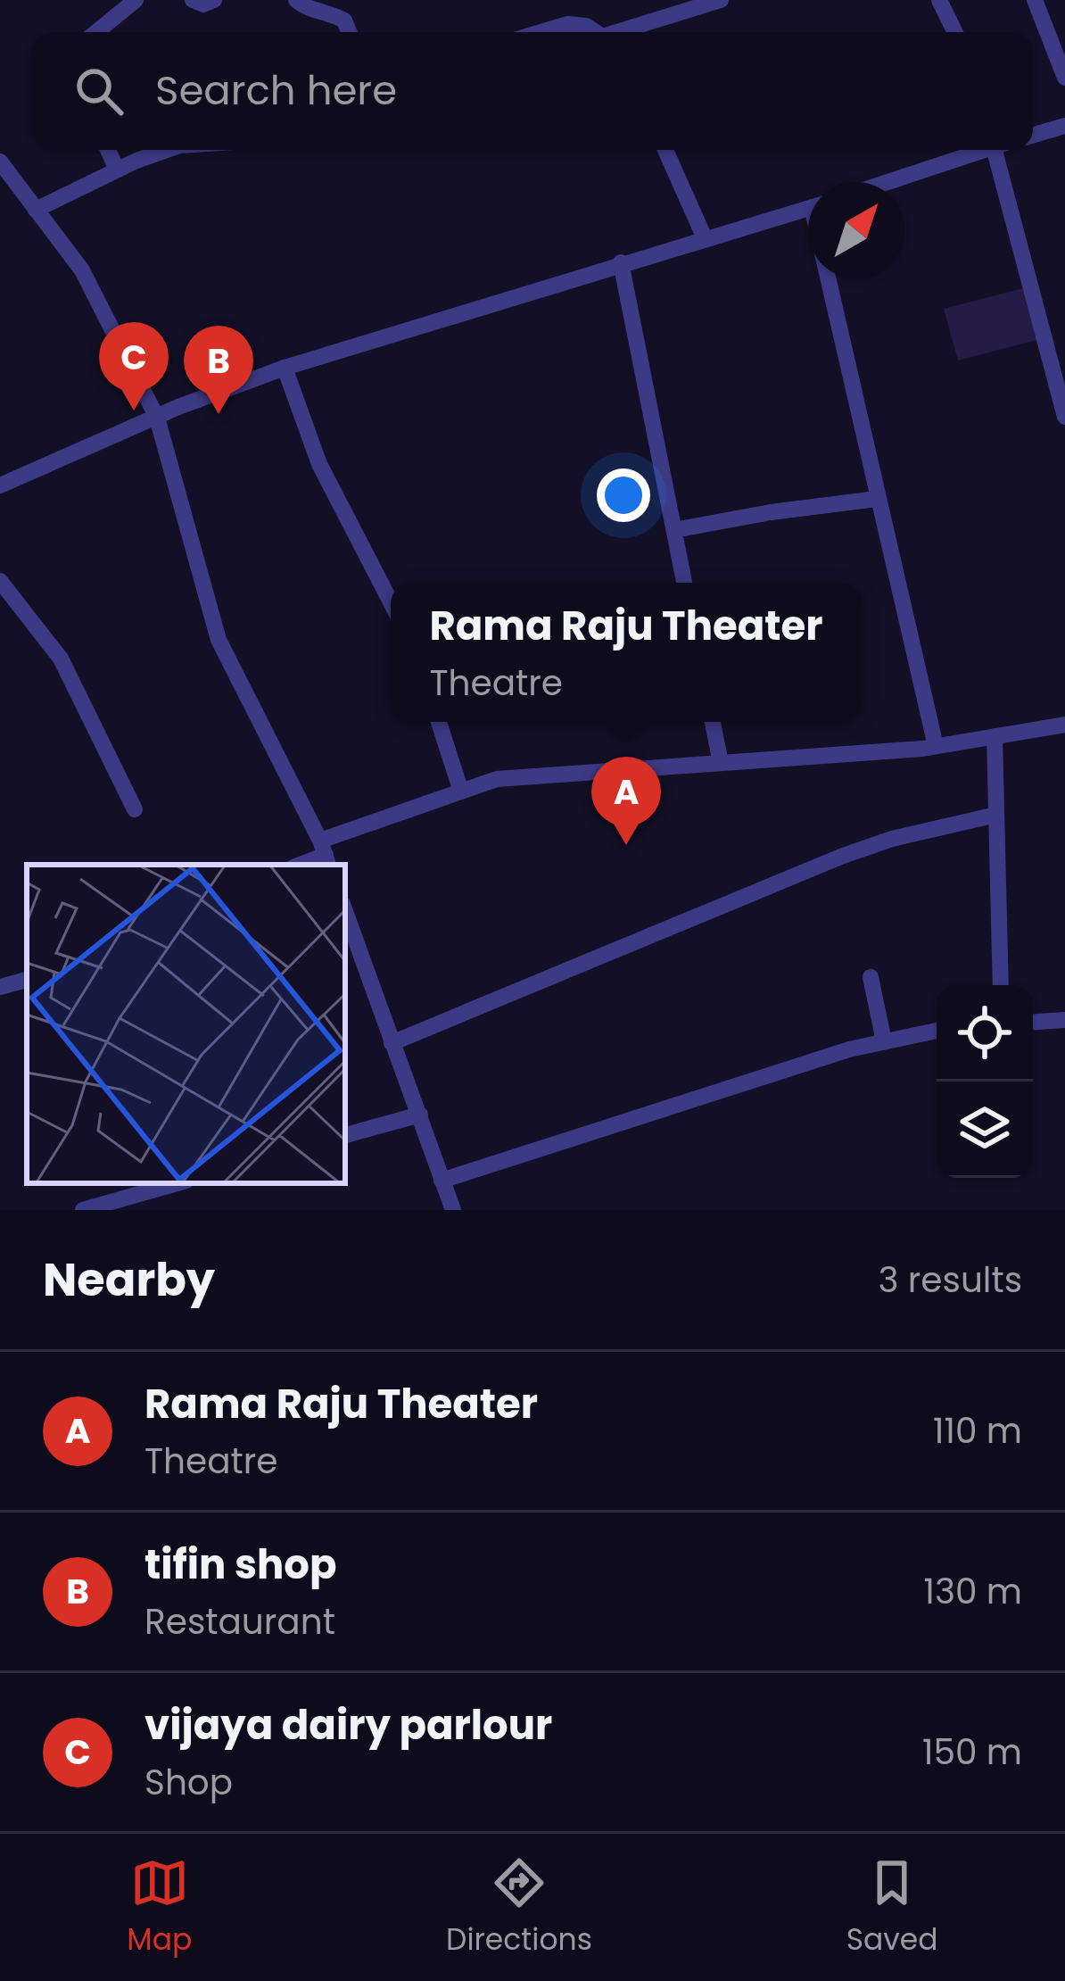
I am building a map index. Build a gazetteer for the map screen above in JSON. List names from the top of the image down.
{
  "north": "top right",
  "page": {
    "search": "Search here",
    "pins": ["C", "B", "A"],
    "popup": ["Rama Raju Theater", "Theatre"],
    "heading": ["Nearby", "3 results"],
    "list": [
      {
        "mark": "A",
        "name": "Rama Raju Theater",
        "note": "Theatre",
        "value": "110 m"
      },
      {
        "mark": "B",
        "name": "tifin shop",
        "note": "Restaurant",
        "value": "130 m"
      },
      {
        "mark": "C",
        "name": "vijaya dairy parlour",
        "note": "Shop",
        "value": "150 m"
      }
    ],
    "nav": ["Map", "Directions", "Saved"]
  }
}
